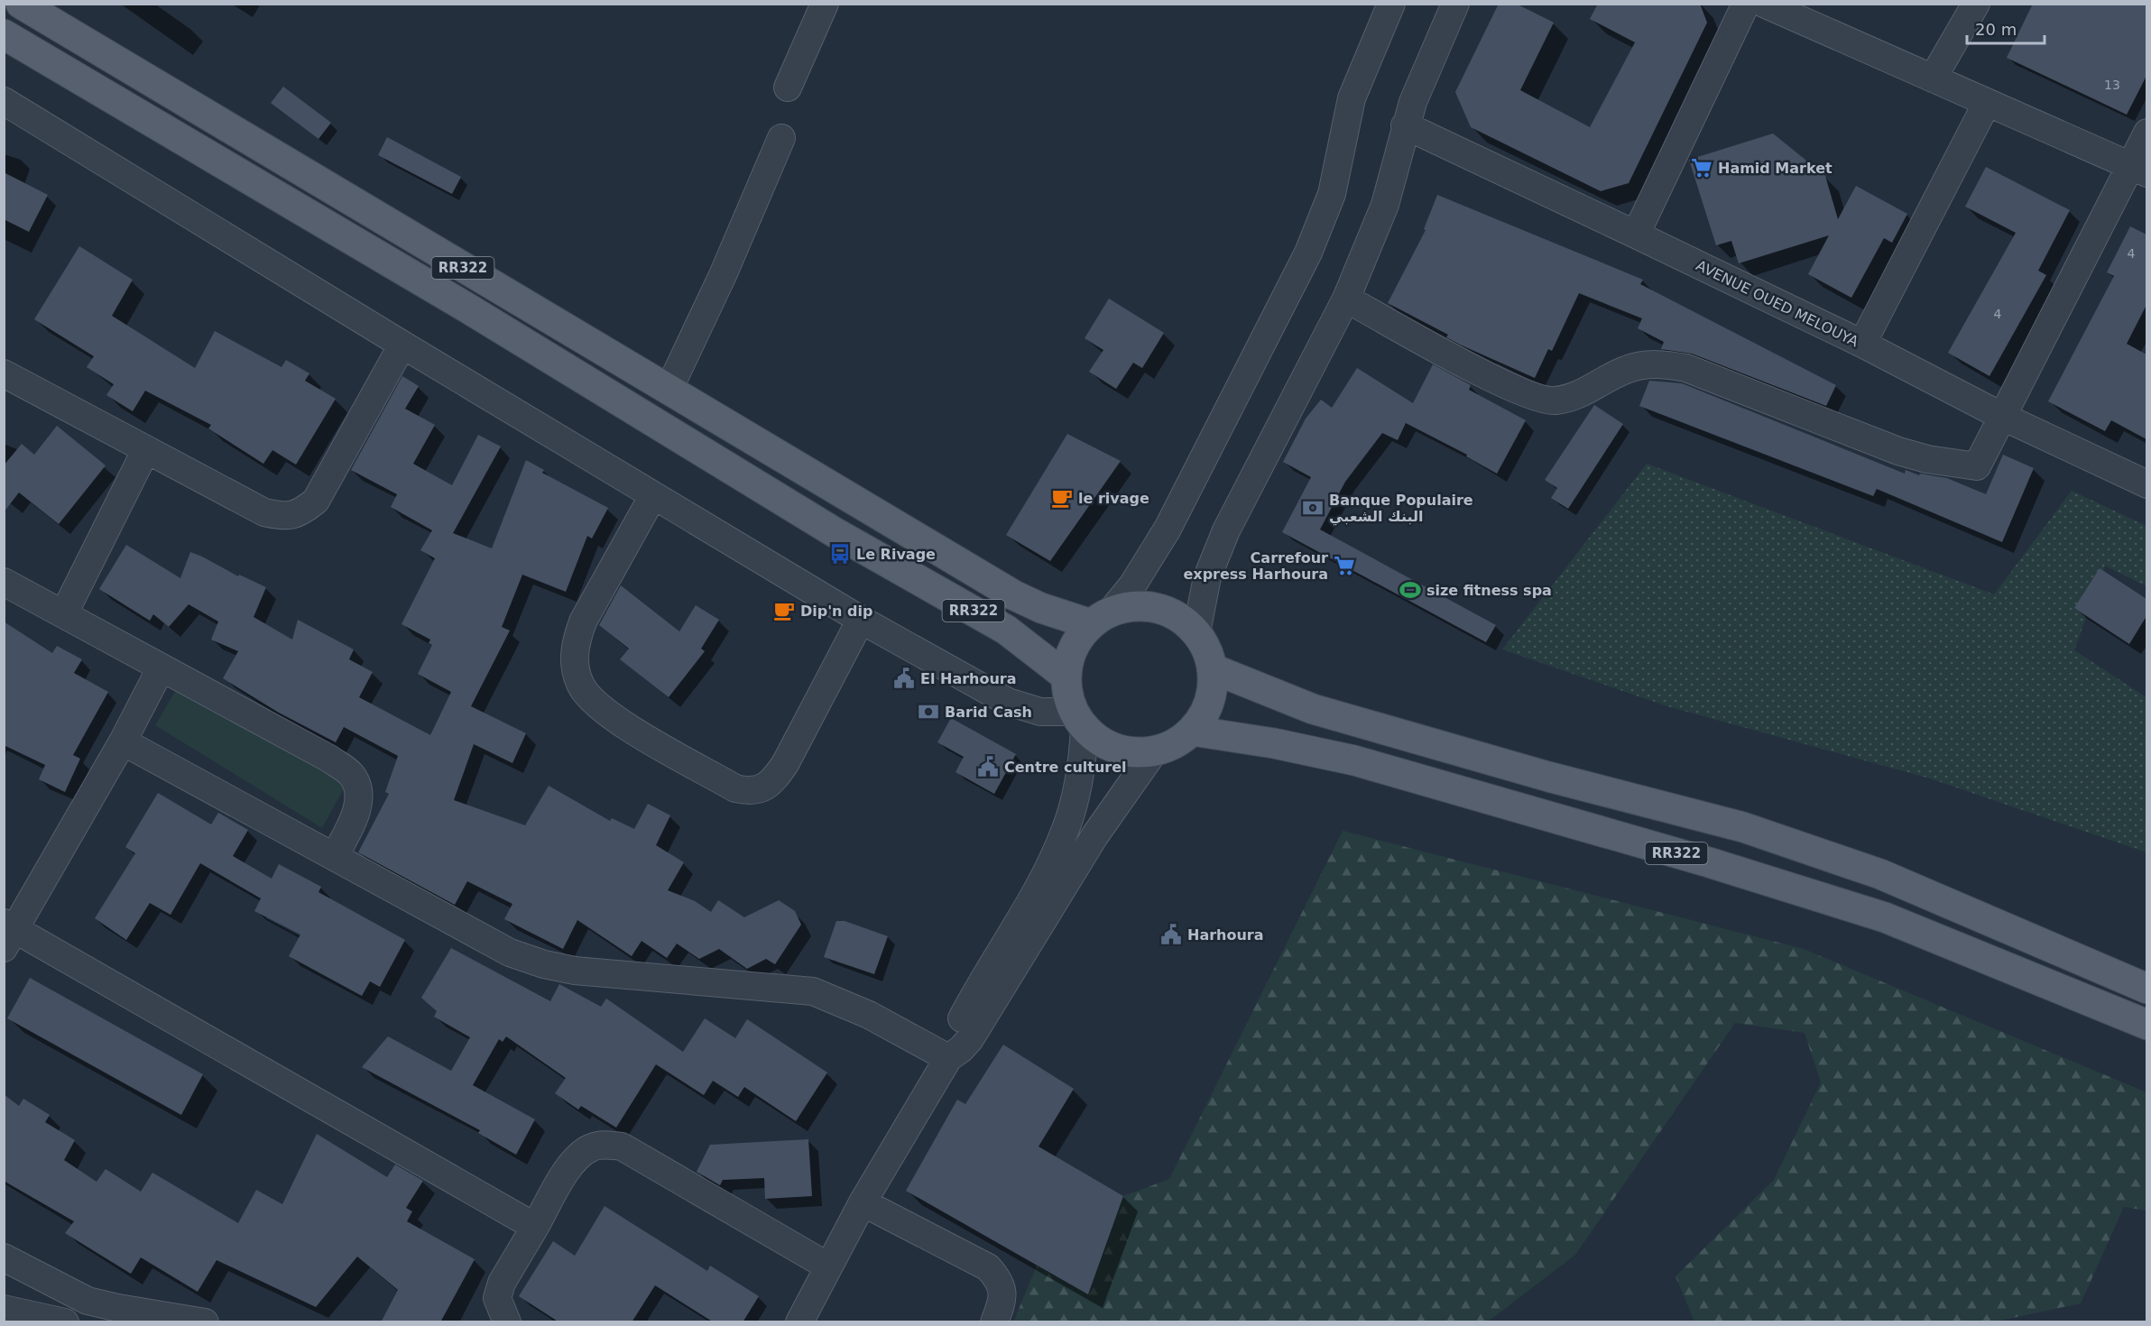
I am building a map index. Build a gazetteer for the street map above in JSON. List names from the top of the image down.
{
  "streets": {
    "main road": ["RR322"],
    "street": ["AVENUE OUED MELOUYA"]
  },
  "places": {
    "supermarket": ["Hamid Market", "Carrefour express Harhoura"],
    "cafe": ["le rivage", "Dip'n dip"],
    "bank": ["Banque Populaire البنك الشعبي", "Barid Cash"],
    "bus stop": ["Le Rivage"],
    "sports": ["size fitness spa"],
    "public building": ["El Harhoura", "Centre culturel", "Harhoura"]
  },
  "house_numbers": ["13", "4", "4"],
  "scale_bar": "20 m"
}
